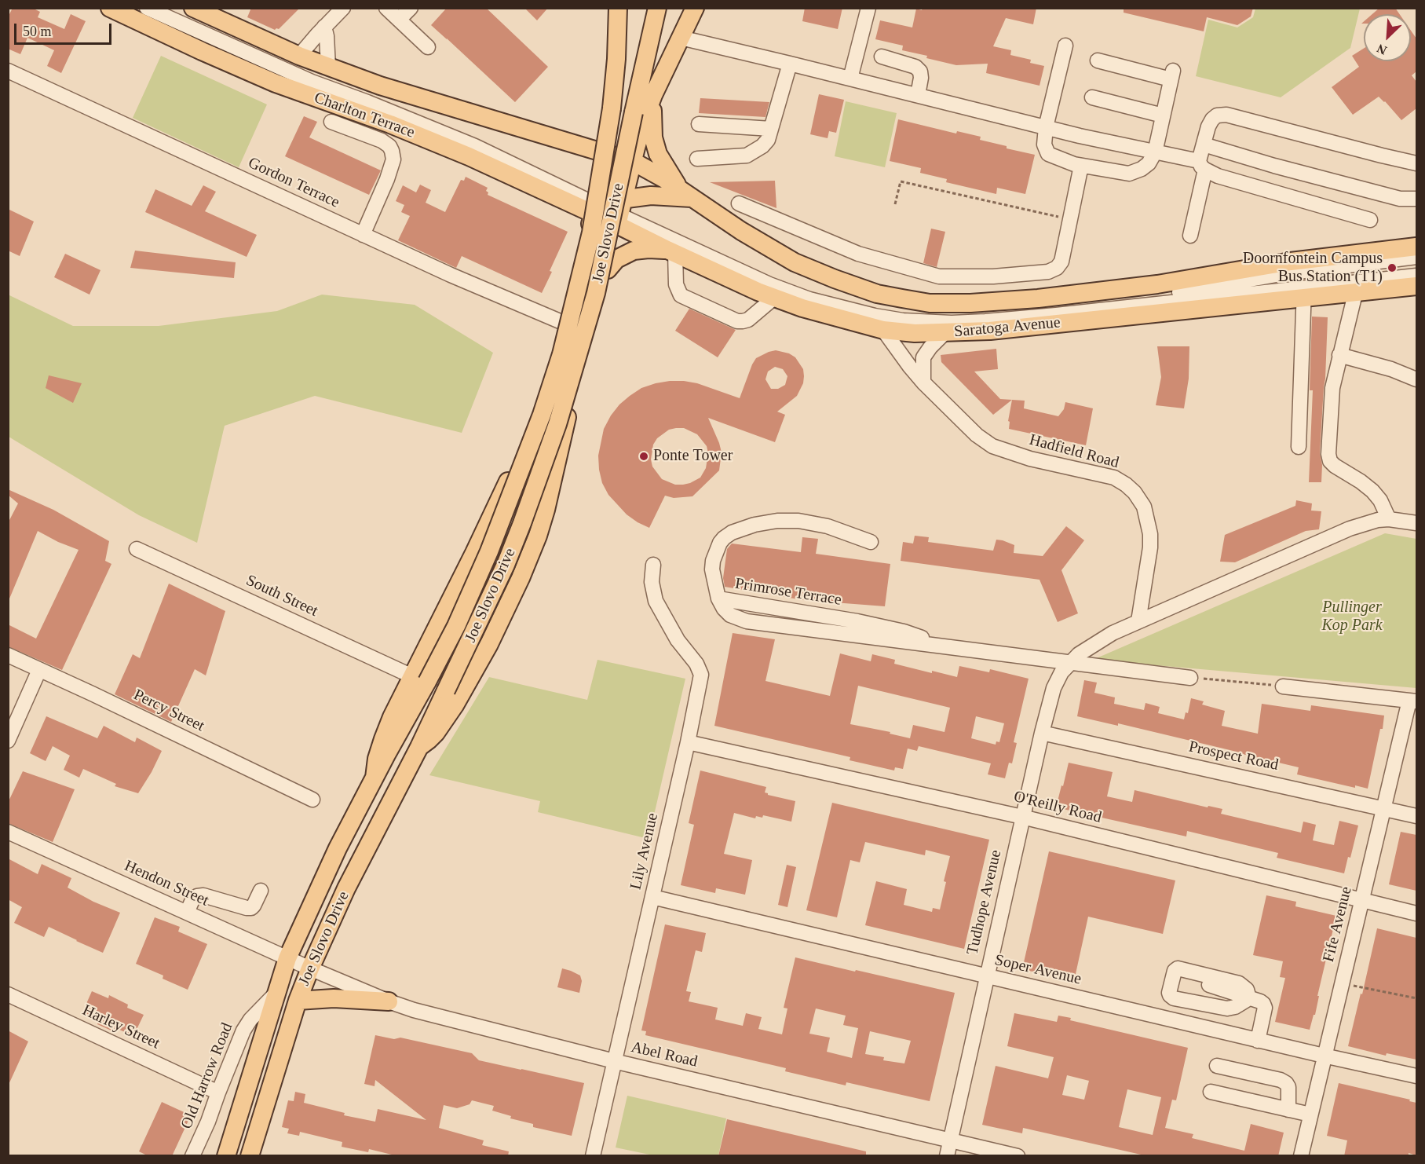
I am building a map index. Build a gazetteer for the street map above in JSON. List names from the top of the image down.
{
  "streets": {
    "main road": ["Charlton Terrace", "Joe Slovo Drive", "Saratoga Avenue"],
    "street": [
      "Gordon Terrace",
      "Hadfield Road",
      "Primrose Terrace",
      "South Street",
      "Percy Street",
      "Prospect Road",
      "O'Reilly Road",
      "Lily Avenue",
      "Hendon Street",
      "Tudhope Avenue",
      "Fife Avenue",
      "Soper Avenue",
      "Harley Street",
      "Abel Road",
      "Old Harrow Road"
    ]
  },
  "crossings": [
    ["Charlton Terrace", "Saratoga Avenue"],
    ["Joe Slovo Drive", "South Street"],
    ["Joe Slovo Drive", "Hendon Street"],
    ["Joe Slovo Drive", "Abel Road"],
    ["Joe Slovo Drive", "Old Harrow Road"],
    ["Saratoga Avenue", "Hadfield Road"],
    ["Primrose Terrace", "Tudhope Avenue"],
    ["Prospect Road", "Tudhope Avenue"],
    ["Prospect Road", "Fife Avenue"],
    ["O'Reilly Road", "Lily Avenue"],
    ["O'Reilly Road", "Tudhope Avenue"],
    ["O'Reilly Road", "Fife Avenue"],
    ["Lily Avenue", "Soper Avenue"],
    ["Lily Avenue", "Abel Road"],
    ["Hendon Street", "Abel Road"],
    ["Tudhope Avenue", "Soper Avenue"],
    ["Tudhope Avenue", "Abel Road"],
    ["Fife Avenue", "Soper Avenue"],
    ["Harley Street", "Old Harrow Road"]
  ],
  "parks": ["Pullinger Kop Park"],
  "places": ["Doornfontein Campus Bus Station (T1)", "Ponte Tower"],
  "scale_bar": "50 m",
  "north": "bottom left"
}
